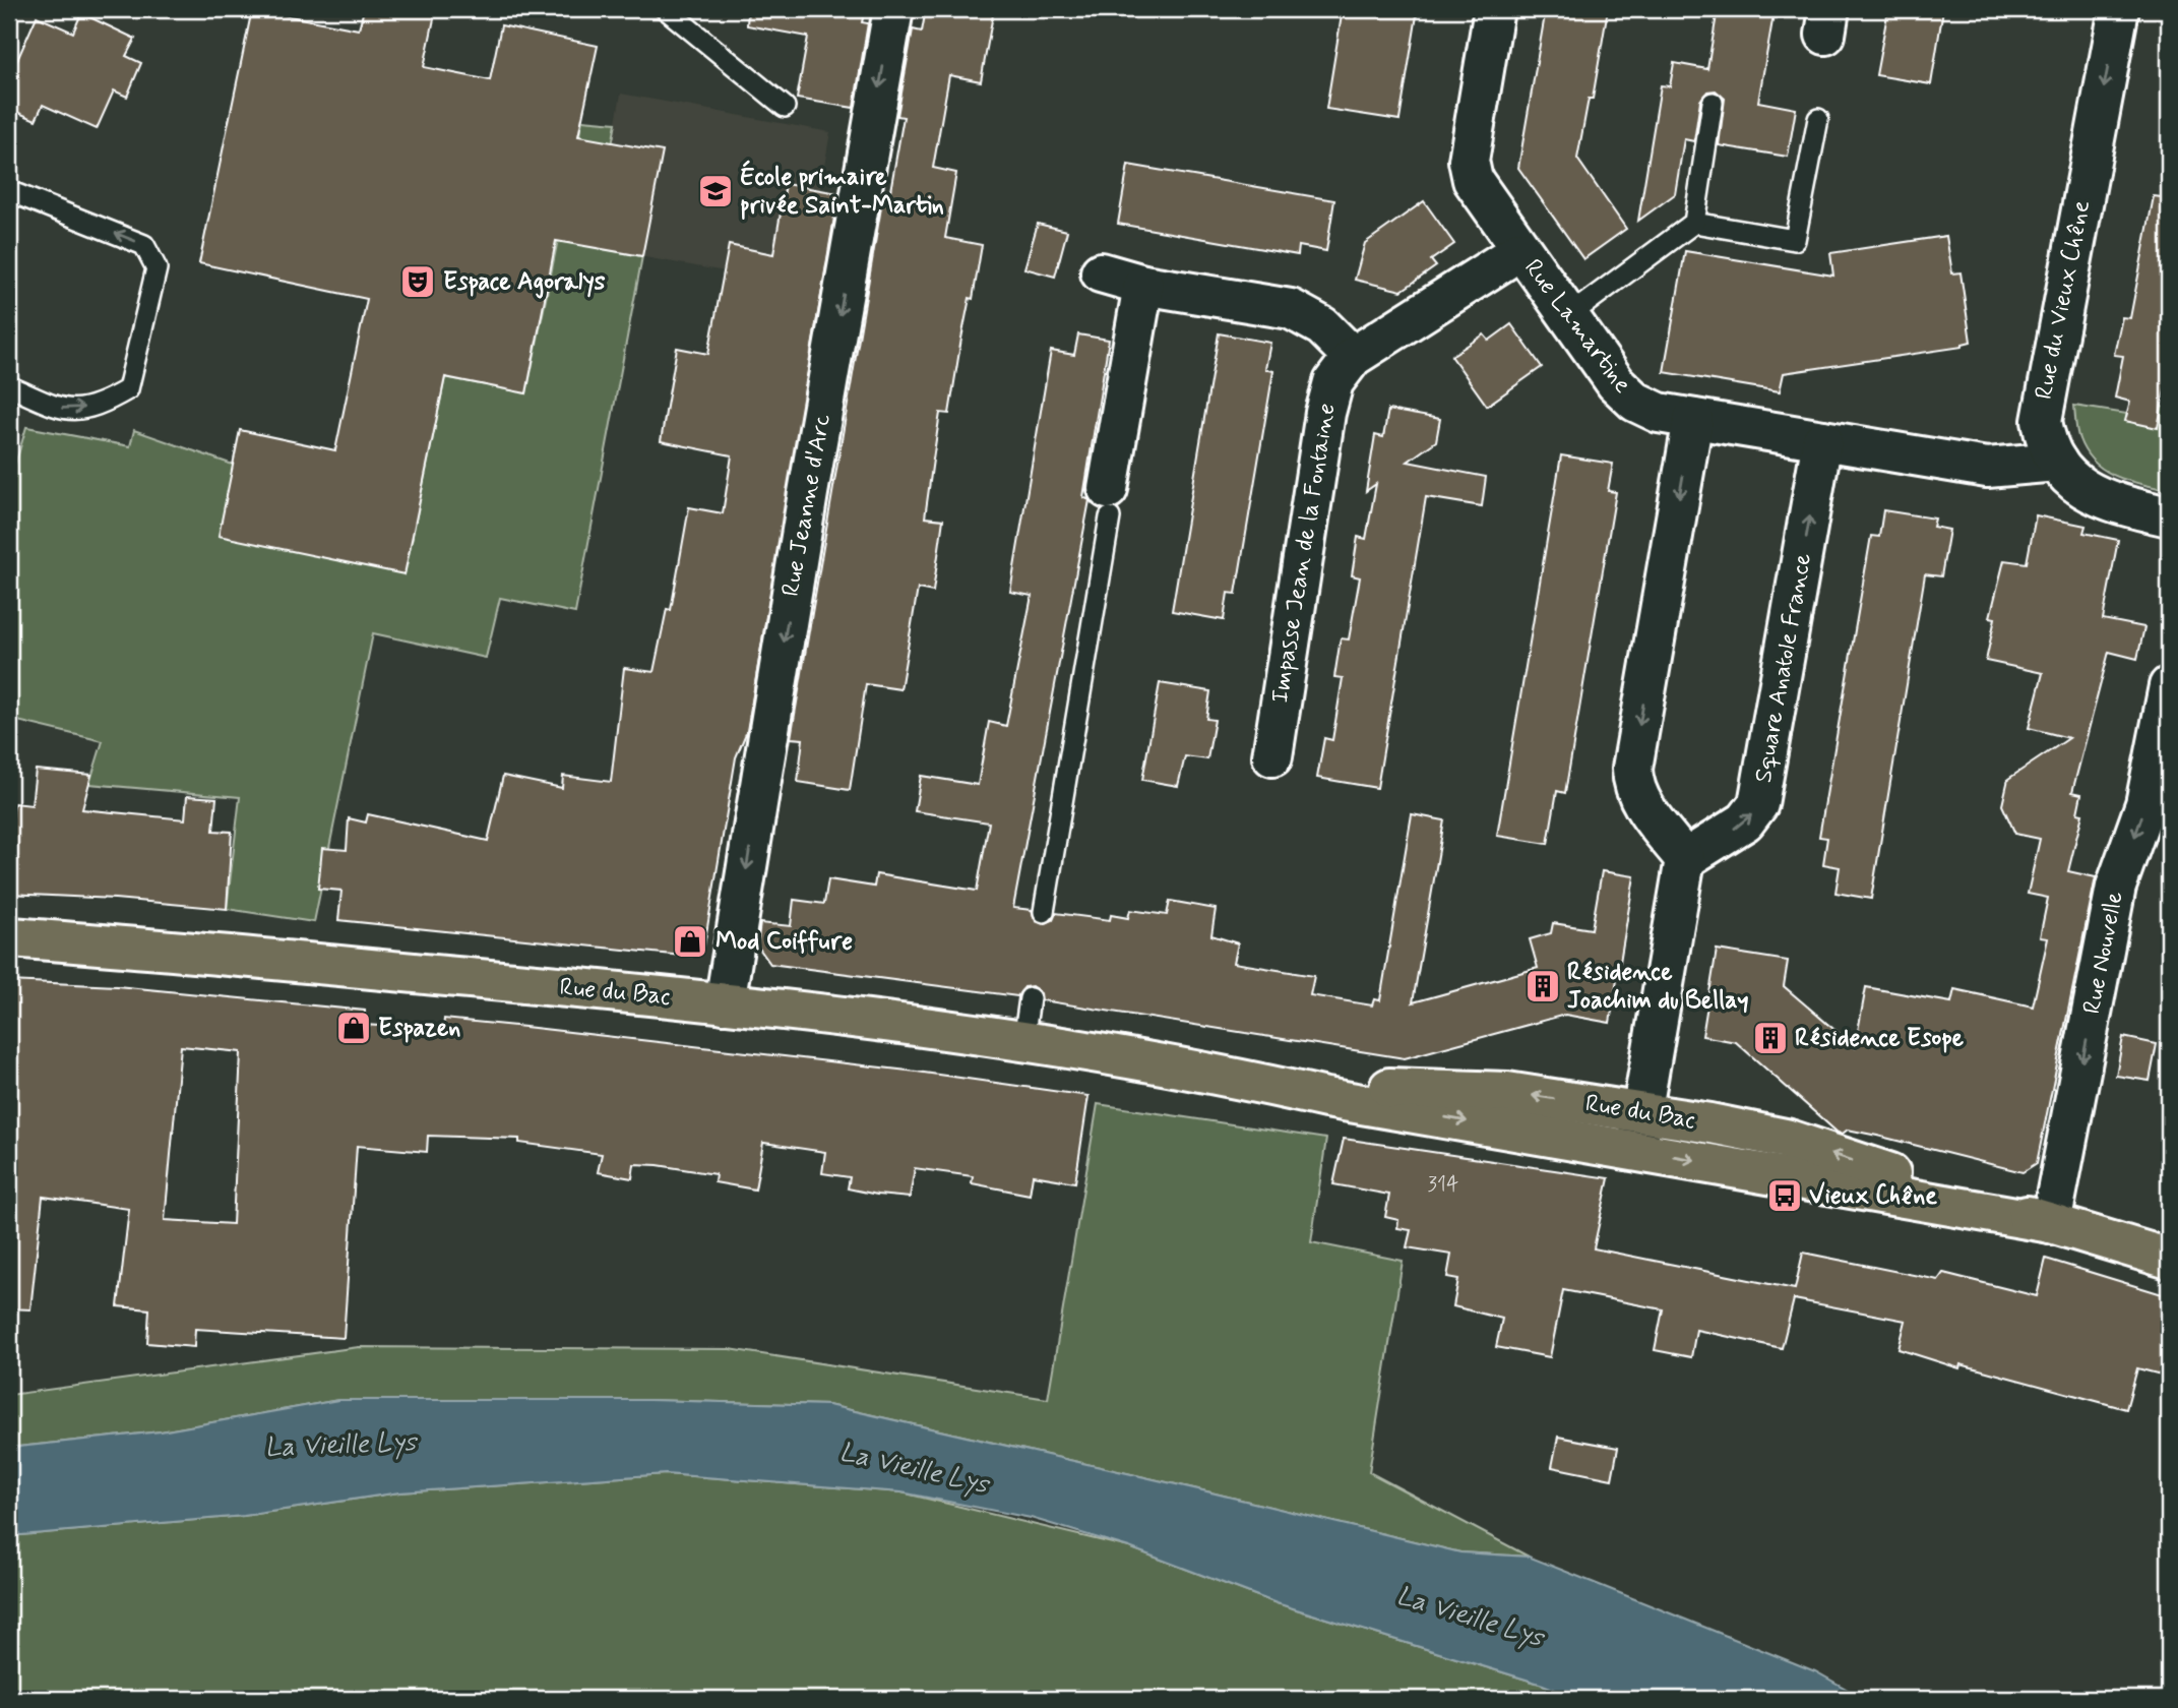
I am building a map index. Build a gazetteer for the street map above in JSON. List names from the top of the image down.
{
  "streets": {
    "main road": ["Rue du Bac"],
    "street": [
      "Rue du Vieux Chêne",
      "Rue Lamartine",
      "Rue Jeanne d'Arc",
      "Impasse Jean de la Fontaine",
      "Square Anatole France",
      "Rue Nouvelle"
    ]
  },
  "crossings": [
    ["Rue du Vieux Chêne", "Rue Lamartine"],
    ["Rue Lamartine", "Impasse Jean de la Fontaine"],
    ["Rue Lamartine", "Square Anatole France"],
    ["Rue Jeanne d'Arc", "Rue du Bac"],
    ["Rue Nouvelle", "Rue du Bac"]
  ],
  "one_way": ["Rue du Vieux Chêne", "Rue Jeanne d'Arc", "Rue Nouvelle"],
  "water": ["La Vieille Lys"],
  "places": {
    "school or university": ["École primaire privée Saint-Martin"],
    "theatre": ["Espace Agoralys"],
    "shop": ["Mod Coiffure", "Espazen"],
    "building": ["Résidence Joachim du Bellay", "Résidence Esope"],
    "bus stop": ["Vieux Chêne"]
  },
  "house_numbers": ["314"]
}
